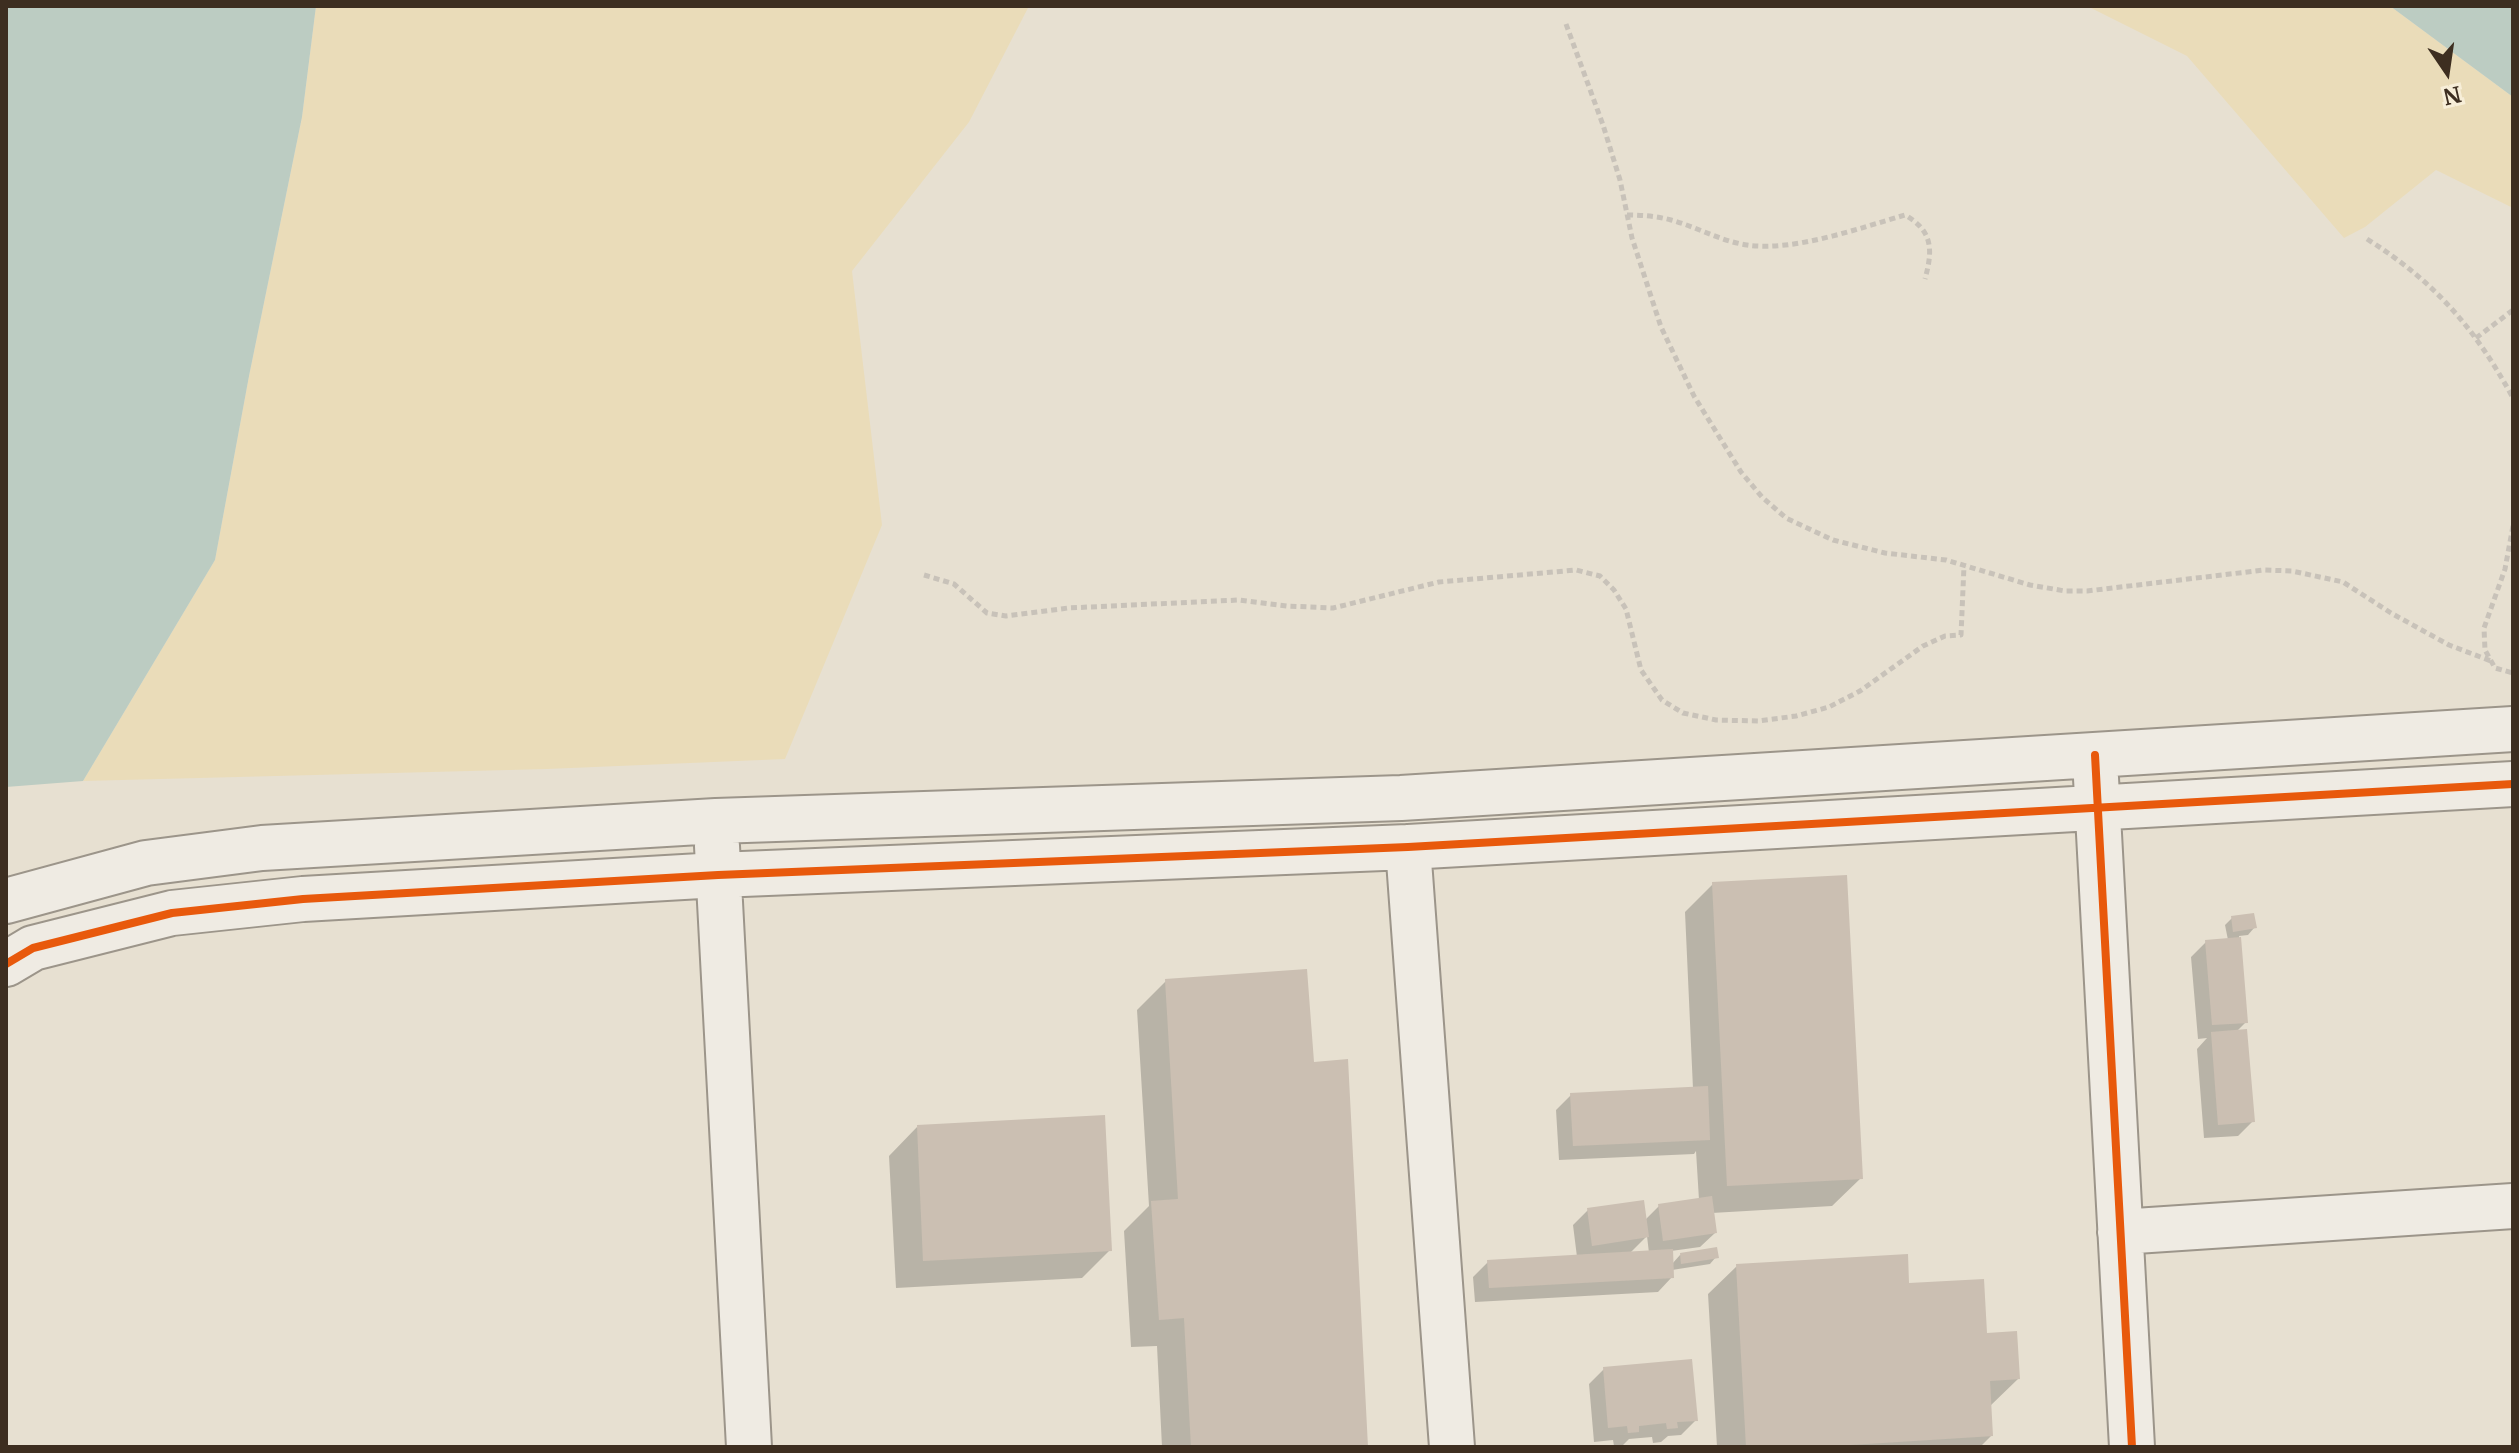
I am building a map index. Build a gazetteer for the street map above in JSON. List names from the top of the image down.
{
  "north": "bottom"
}
